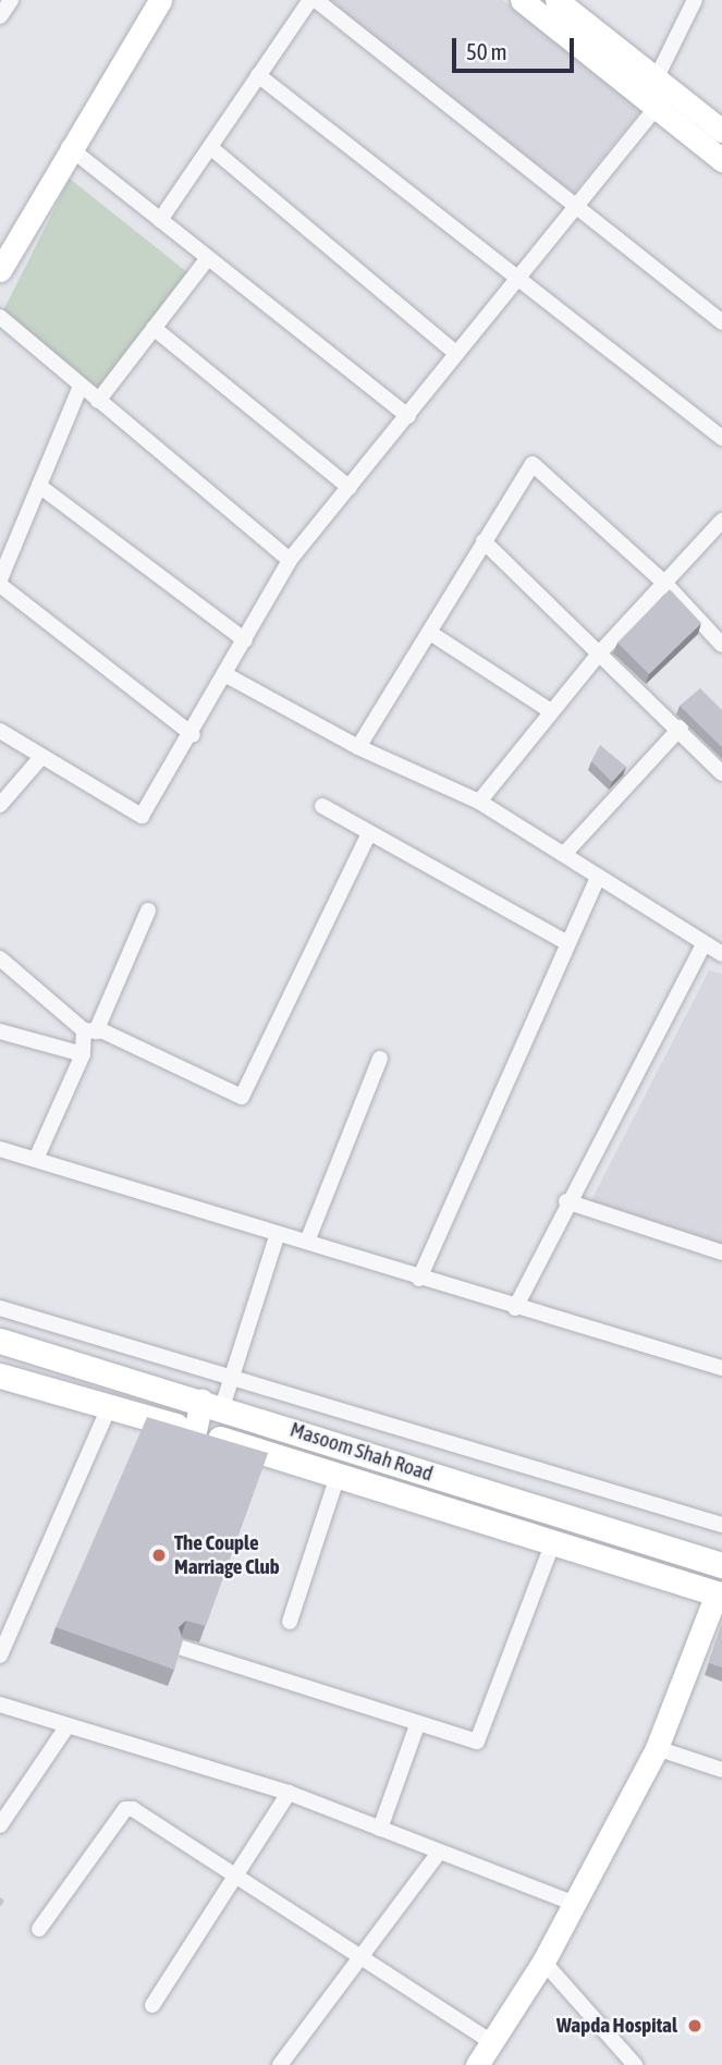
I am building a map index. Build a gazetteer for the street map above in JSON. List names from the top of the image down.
{
  "streets": {
    "main road": ["Masoom Shah Road"]
  },
  "places": ["The Couple Marriage Club", "Wapda Hospital"],
  "scale_bar": "50 m"
}
